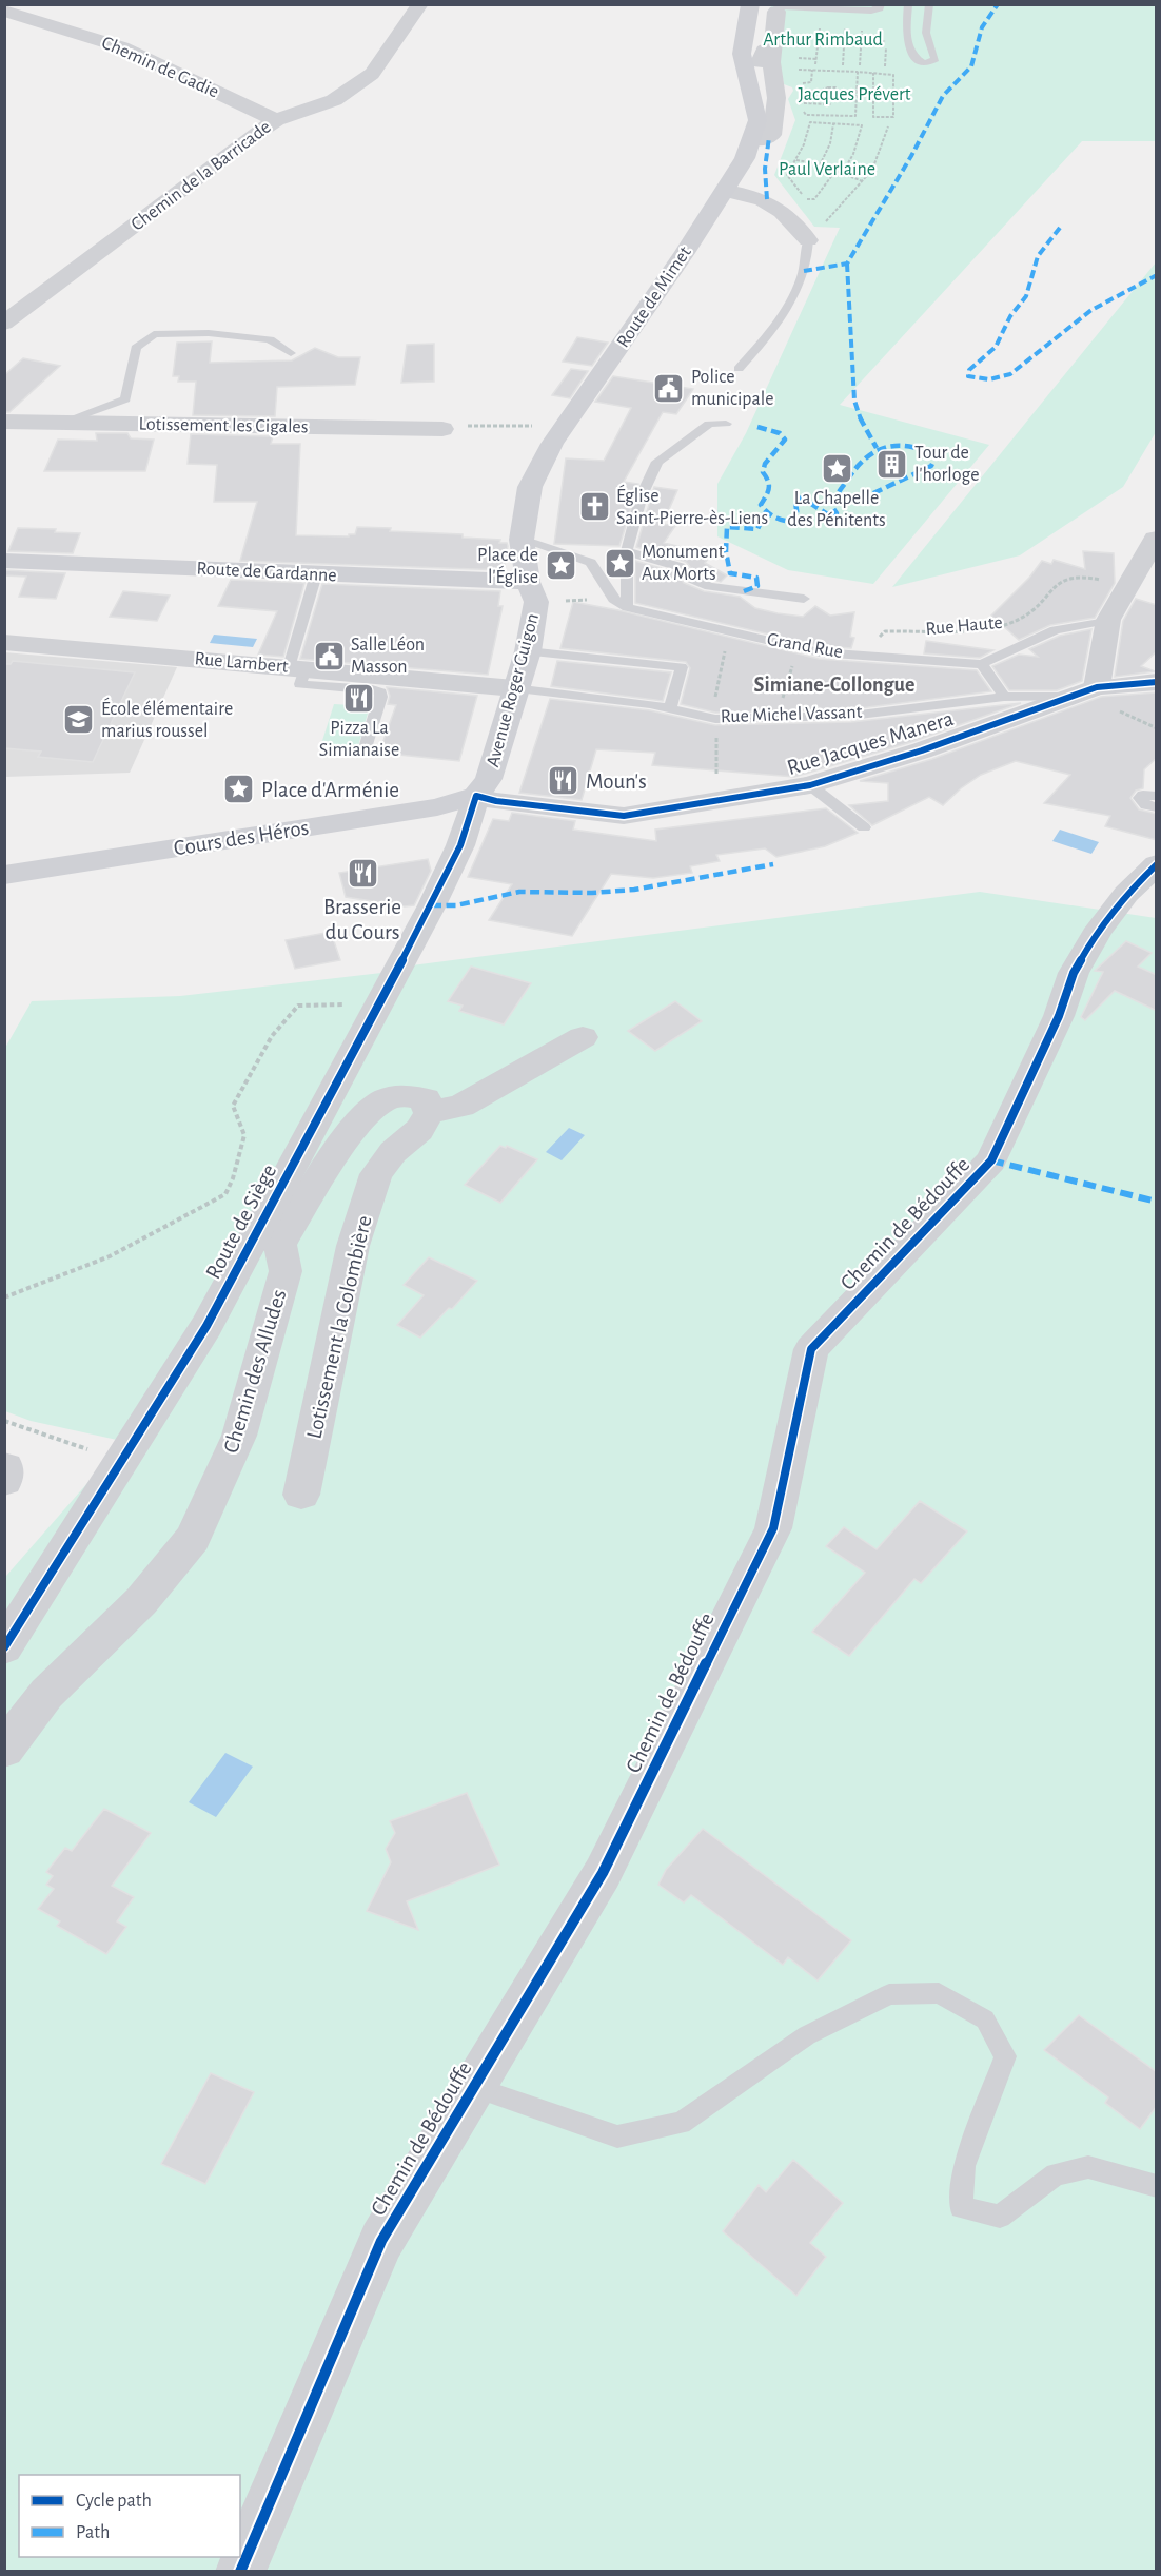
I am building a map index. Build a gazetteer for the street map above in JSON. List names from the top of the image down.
{
  "streets": {
    "main road": [
      "Route de Mimet",
      "Route de Gardanne",
      "Avenue Roger Guigon",
      "Cours des Héros"
    ],
    "street": [
      "Chemin de Gadie",
      "Chemin de la Barricade",
      "Lotissement les Cigales",
      "Rue Lambert",
      "Rue Jacques Manera",
      "Route de Siège",
      "Chemin de Bédouffe",
      "Lotissement la Colombière",
      "Chemin des Alludes"
    ],
    "lane": ["Grand Rue", "Rue Michel Vassant"],
    "path": ["Rue Haute"]
  },
  "crossings": [
    ["Chemin de Gadie", "Chemin de la Barricade"],
    ["Route de Mimet", "Route de Gardanne"],
    ["Route de Mimet", "Grand Rue"],
    ["Route de Mimet", "Avenue Roger Guigon"],
    ["Route de Gardanne", "Avenue Roger Guigon"],
    ["Rue Haute", "Grand Rue"],
    ["Rue Lambert", "Avenue Roger Guigon"],
    ["Rue Lambert", "Rue Michel Vassant"],
    ["Avenue Roger Guigon", "Rue Michel Vassant"],
    ["Avenue Roger Guigon", "Rue Jacques Manera"],
    ["Avenue Roger Guigon", "Cours des Héros"],
    ["Avenue Roger Guigon", "Route de Siège"],
    ["Rue Michel Vassant", "Rue Jacques Manera"],
    ["Rue Jacques Manera", "Cours des Héros"],
    ["Rue Jacques Manera", "Route de Siège"],
    ["Cours des Héros", "Route de Siège"],
    ["Route de Siège", "Chemin des Alludes"]
  ],
  "districts": ["Simiane-Collongue"],
  "parks": ["Arthur Rimbaud", "Jacques Prévert", "Paul Verlaine"],
  "places": {
    "public building": ["Police municipale", "Salle Léon Masson"],
    "building": ["Tour de l'horloge"],
    "place": [
      "La Chapelle des Pénitents",
      "Monument Aux Morts",
      "Place de l'Église",
      "Place d'Arménie"
    ],
    "church": ["Église Saint-Pierre-ès-Liens"],
    "restaurant": ["Pizza La Simianaise", "Moun's", "Brasserie du Cours"],
    "school or university": ["École élémentaire marius roussel"]
  },
  "legend": ["Cycle path", "Path"]
}
